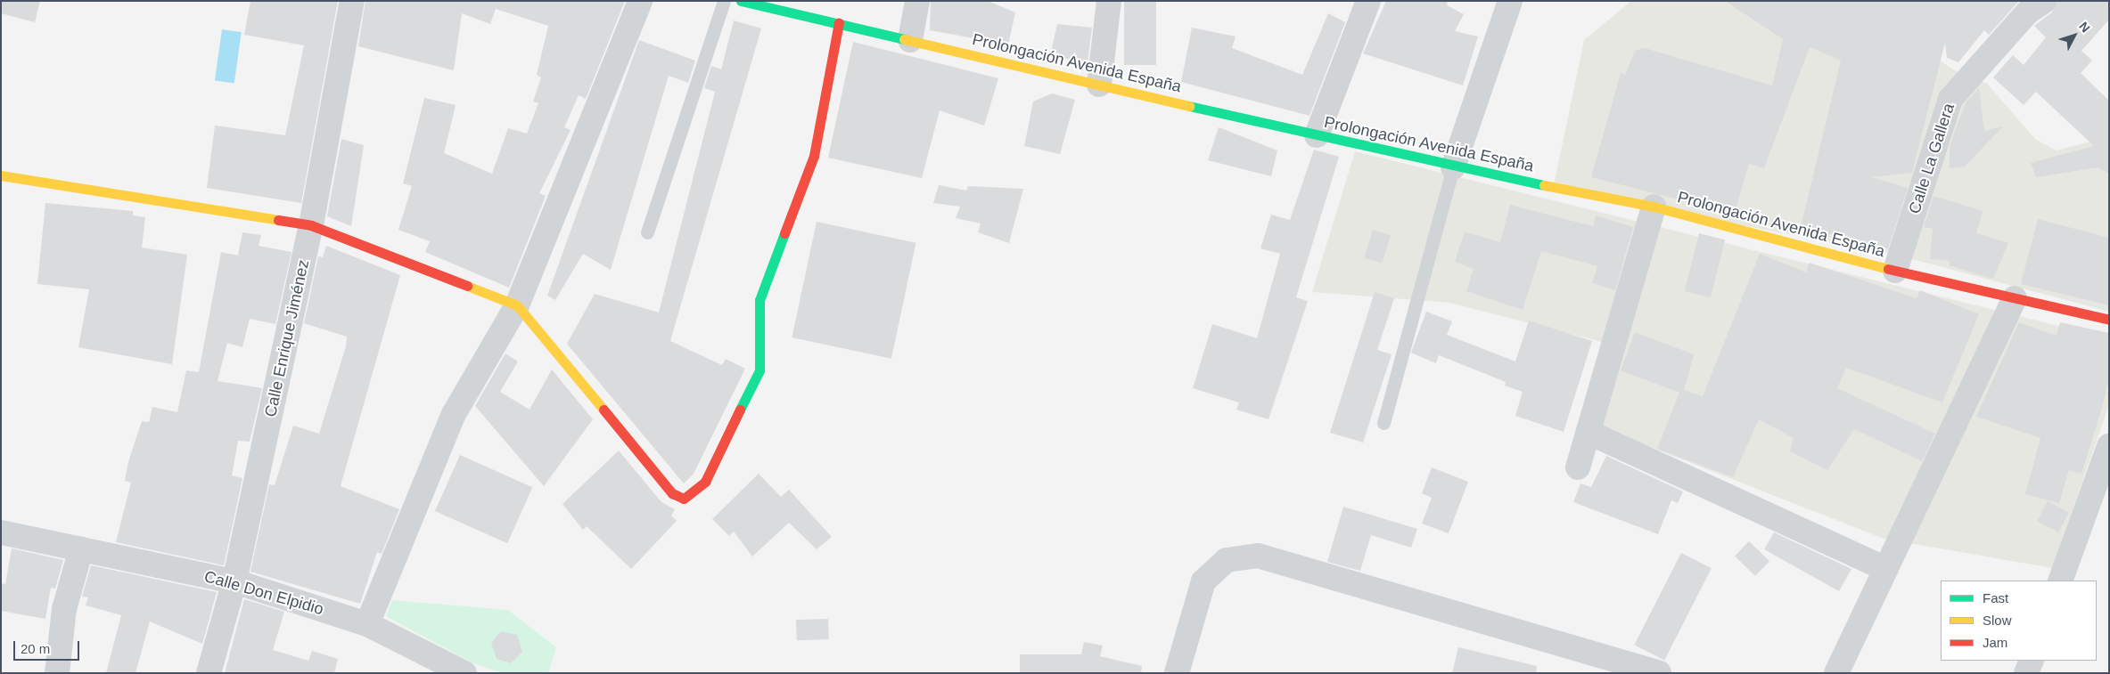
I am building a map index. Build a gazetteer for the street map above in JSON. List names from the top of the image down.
{
  "streets": {
    "street": [
      "Prolongación Avenida España",
      "Calle La Gallera",
      "Calle Enrique Jiménez",
      "Calle Don Elpidio"
    ]
  },
  "crossings": [
    ["Prolongación Avenida España", "Calle La Gallera"],
    ["Calle Enrique Jiménez", "Calle Don Elpidio"]
  ],
  "legend": ["Fast", "Slow", "Jam"],
  "scale_bar": "20 m",
  "north": "top right"
}
